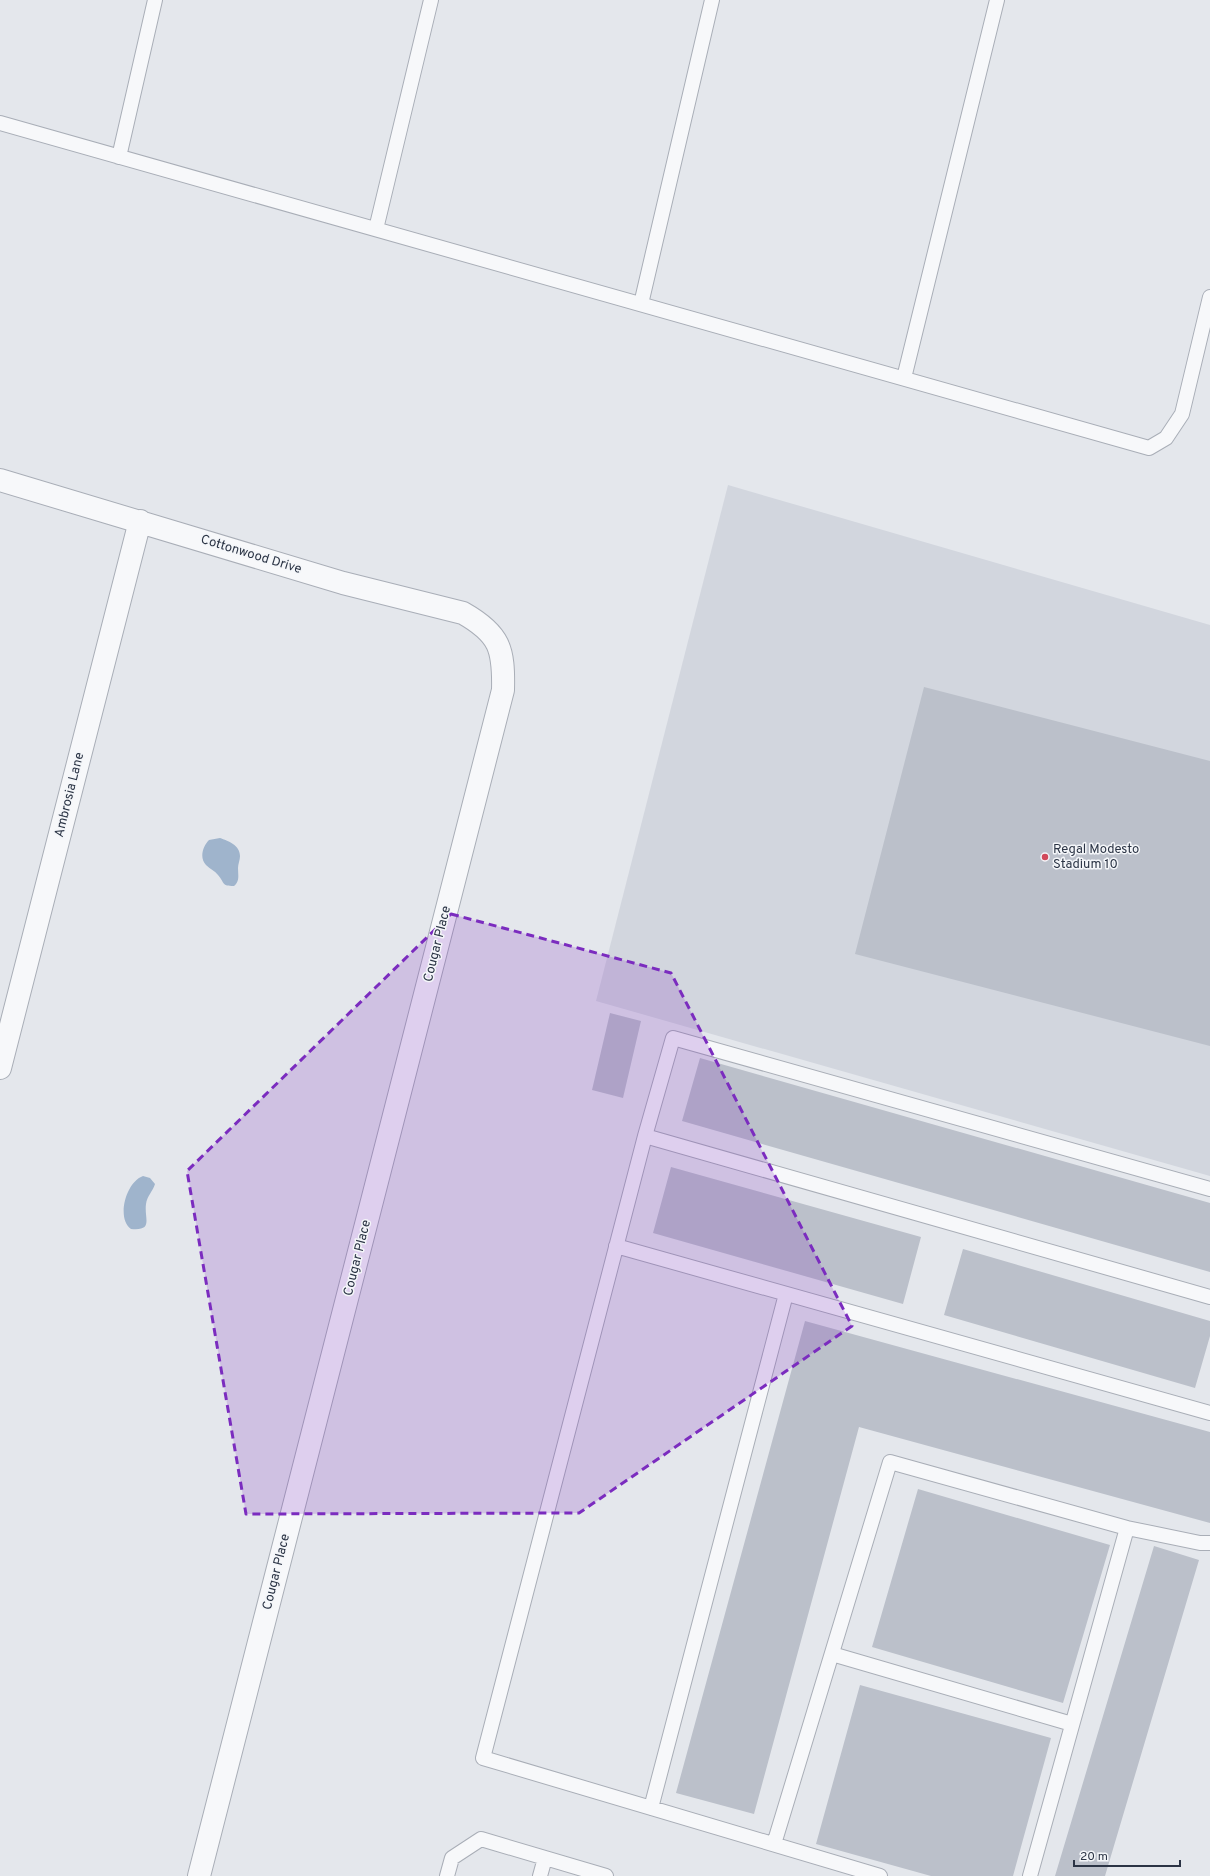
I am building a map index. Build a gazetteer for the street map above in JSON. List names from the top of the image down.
{
  "streets": {
    "street": ["Cottonwood Drive", "Ambrosia Lane", "Cougar Place"]
  },
  "crossings": [
    ["Cottonwood Drive", "Ambrosia Lane"],
    ["Cottonwood Drive", "Cougar Place"]
  ],
  "places": ["Regal Modesto Stadium 10"],
  "scale_bar": "20 m"
}
